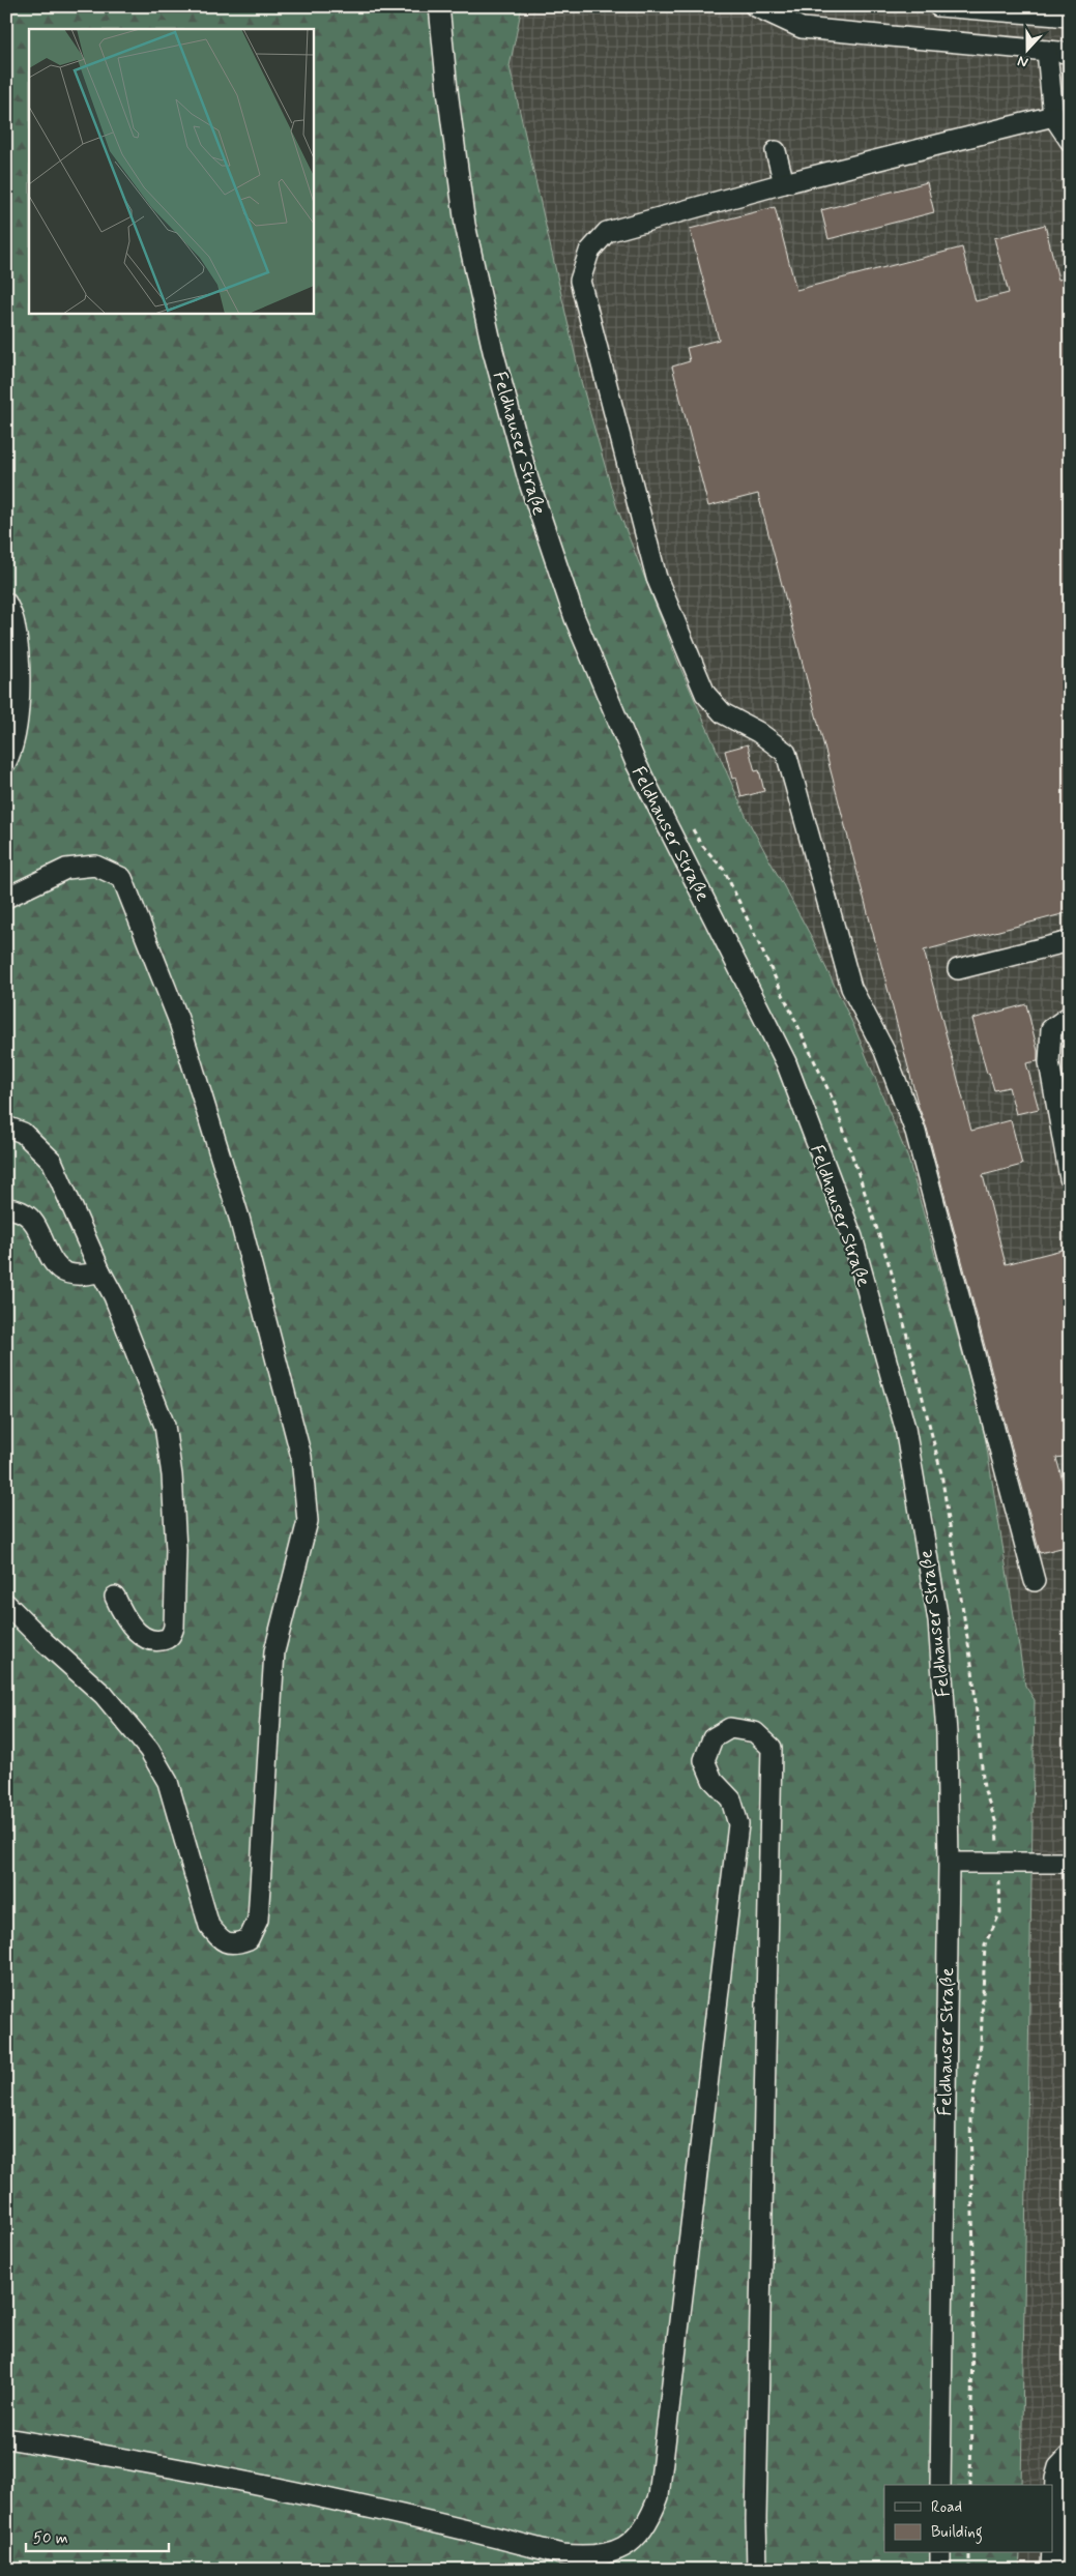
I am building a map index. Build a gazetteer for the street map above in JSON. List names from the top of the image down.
{
  "streets": {
    "street": ["Feldhauser Straße"]
  },
  "legend": ["Road", "Building"],
  "scale_bar": "50 m",
  "north": "bottom"
}
